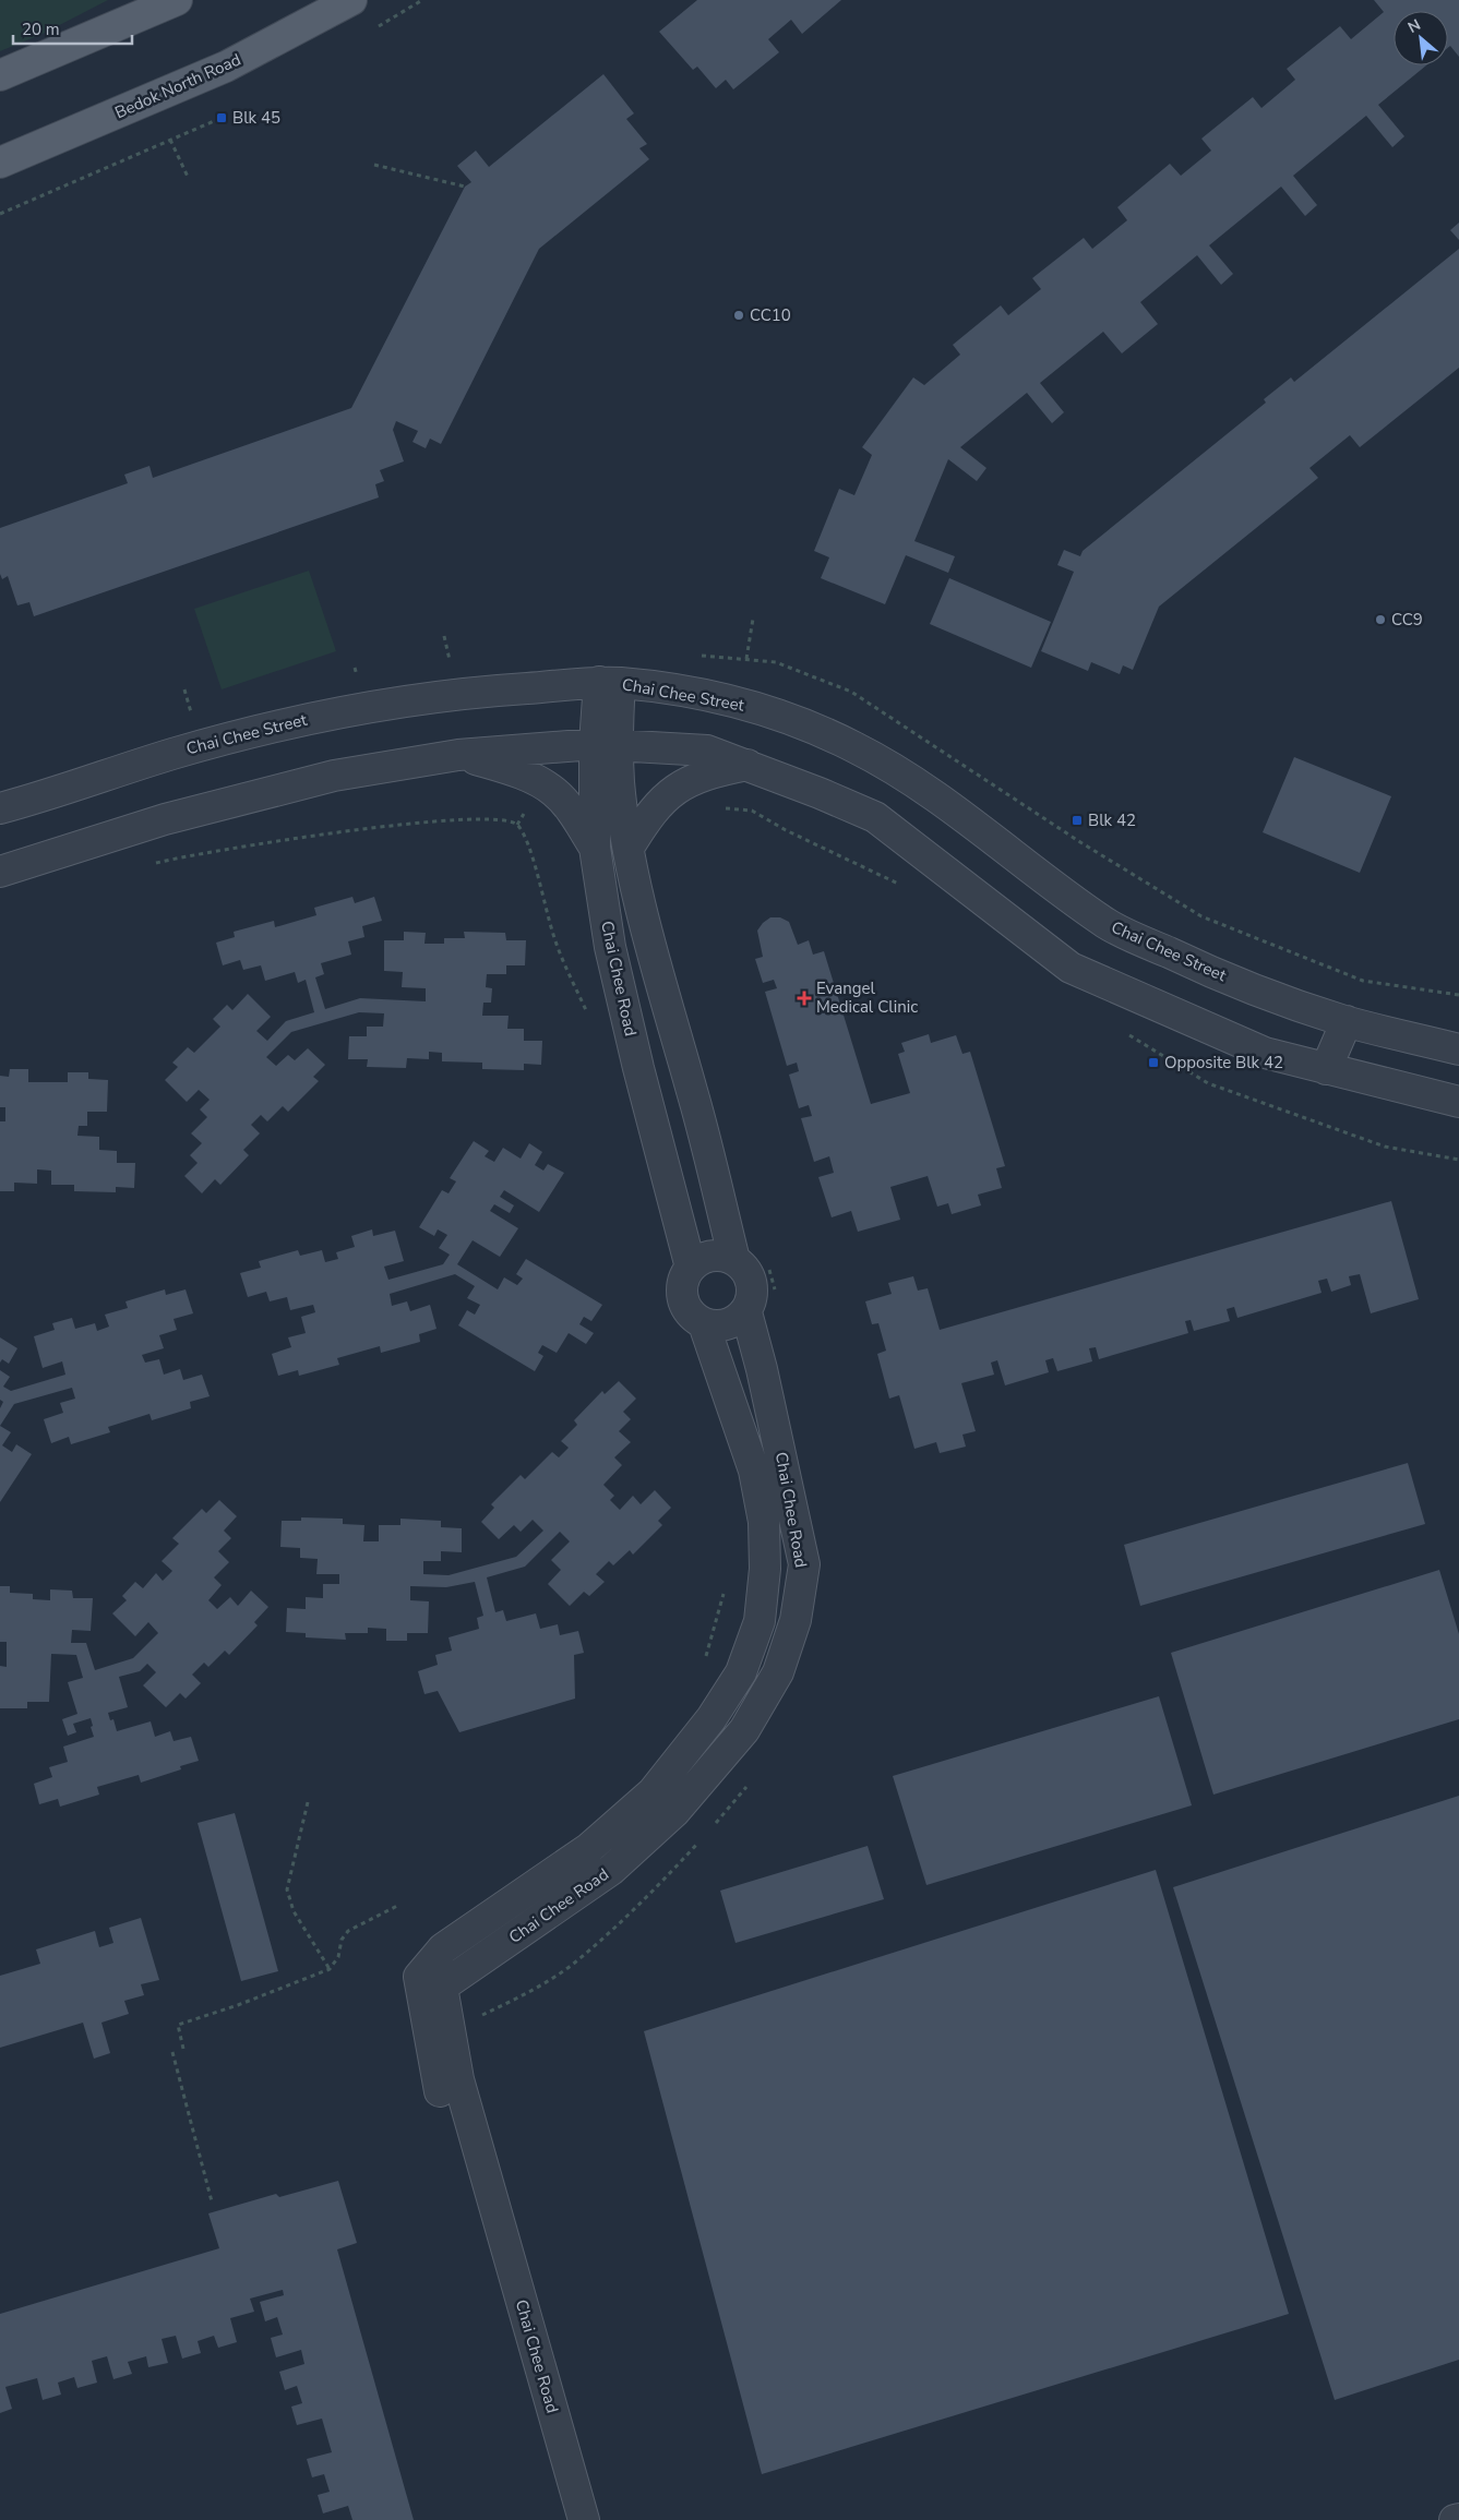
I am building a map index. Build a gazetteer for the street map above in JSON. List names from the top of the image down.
{
  "streets": {
    "main road": ["Bedok North Road"],
    "street": ["Chai Chee Street", "Chai Chee Road"]
  },
  "crossings": [
    ["Chai Chee Street", "Chai Chee Road"]
  ],
  "places": {
    "transit": ["Blk 45", "Blk 42", "Opposite Blk 42"],
    "other": ["CC10", "CC9"],
    "health": ["Evangel Medical Clinic"]
  },
  "scale_bar": "20 m",
  "north": "top left"
}
